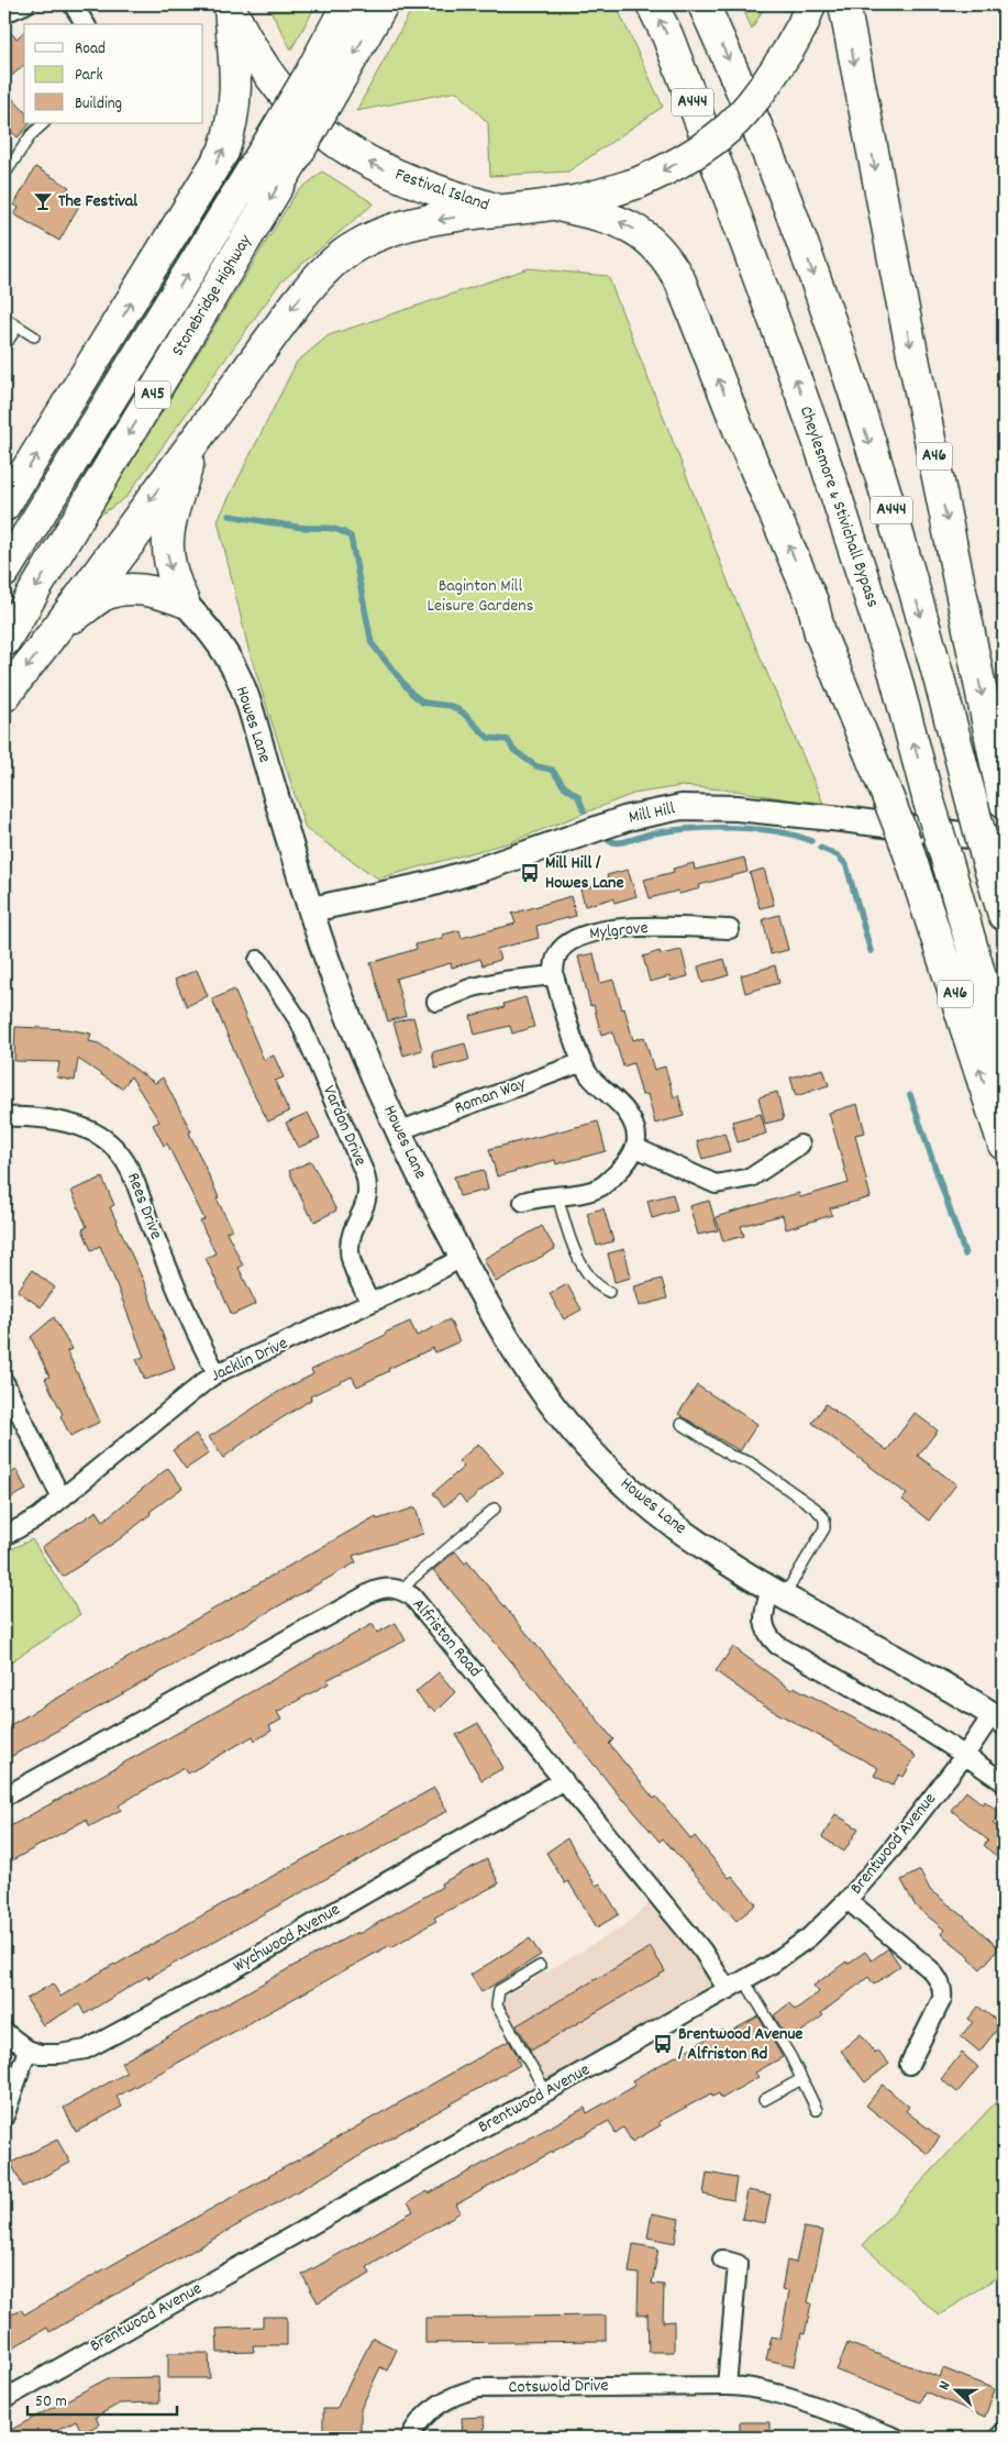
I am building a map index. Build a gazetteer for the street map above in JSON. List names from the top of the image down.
{
  "streets": {
    "highway": [
      "A444",
      "Festival Island",
      "Stonebridge Highway",
      "A45",
      "A46",
      "Cheylesmore & Stivichall Bypass"
    ],
    "main road": ["Howes Lane", "Mill Hill"],
    "street": [
      "Mylgrove",
      "Roman Way",
      "Vardon Drive",
      "Rees Drive",
      "Jacklin Drive",
      "Alfriston Road",
      "Brentwood Avenue",
      "Wychwood Avenue",
      "Cotswold Drive"
    ]
  },
  "crossings": [
    ["A444", "Mill Hill"],
    ["Festival Island", "A46"],
    ["A46", "Cheylesmore & Stivichall Bypass"],
    ["Howes Lane", "Mill Hill"],
    ["Howes Lane", "Roman Way"],
    ["Howes Lane", "Jacklin Drive"],
    ["Howes Lane", "Brentwood Avenue"],
    ["Vardon Drive", "Jacklin Drive"],
    ["Rees Drive", "Jacklin Drive"],
    ["Alfriston Road", "Brentwood Avenue"],
    ["Alfriston Road", "Wychwood Avenue"]
  ],
  "parks": ["Baginton Mill Leisure Gardens"],
  "places": {
    "bar": ["The Festival"],
    "bus stop": ["Mill Hill / Howes Lane", "Brentwood Avenue / Alfriston Rd"]
  },
  "legend": ["Road", "Park", "Building"],
  "scale_bar": "50 m",
  "north": "left"
}
